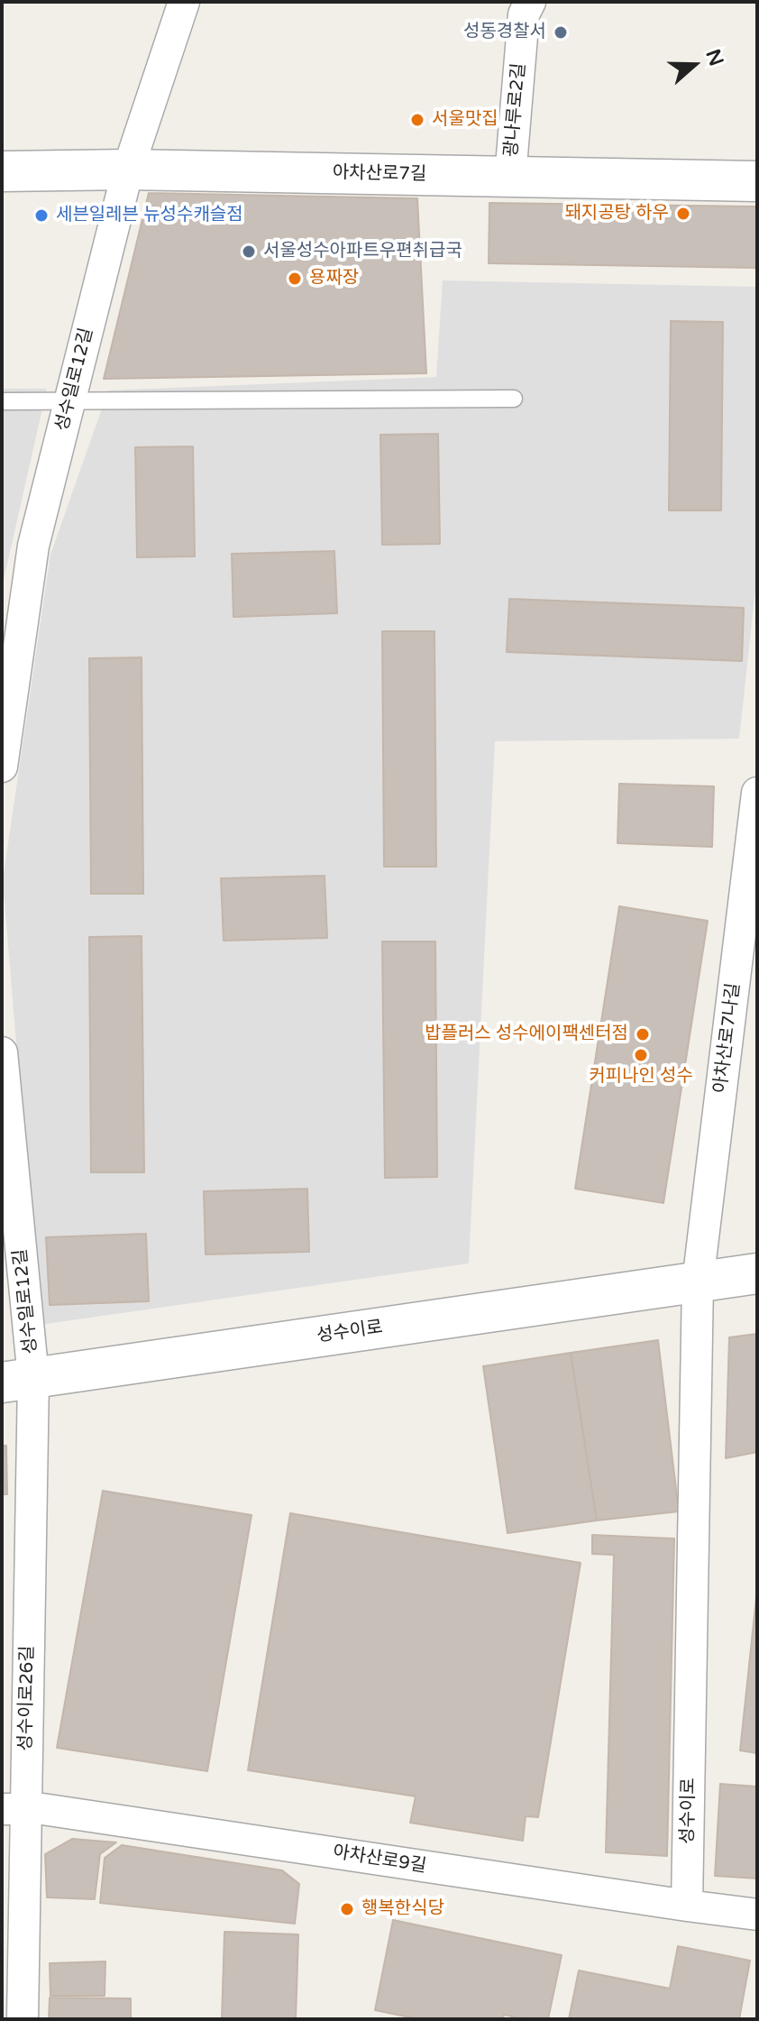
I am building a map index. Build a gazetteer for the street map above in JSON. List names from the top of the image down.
{
  "streets": {
    "street": [
      "광나루로2길",
      "아차산로7길",
      "성수일로12길",
      "아차산로7나길",
      "성수이로",
      "성수이로26길",
      "아차산로9길"
    ]
  },
  "crossings": [
    ["광나루로2길", "아차산로7길"],
    ["아차산로7길", "성수일로12길"],
    ["성수일로12길", "성수이로"],
    ["성수일로12길", "성수이로26길"],
    ["아차산로7나길", "성수이로"],
    ["성수이로", "성수이로26길"],
    ["성수이로", "아차산로9길"],
    ["성수이로26길", "아차산로9길"]
  ],
  "places": [
    "성동경찰서",
    "서울맛집",
    "돼지공탕 하우",
    "세븐일레븐 뉴성수캐슬점",
    "서울성수아파트우편취급국",
    "용짜장",
    "밥플러스 성수에이팩센터점",
    "커피나인 성수",
    "행복한식당"
  ],
  "north": "right"
}
